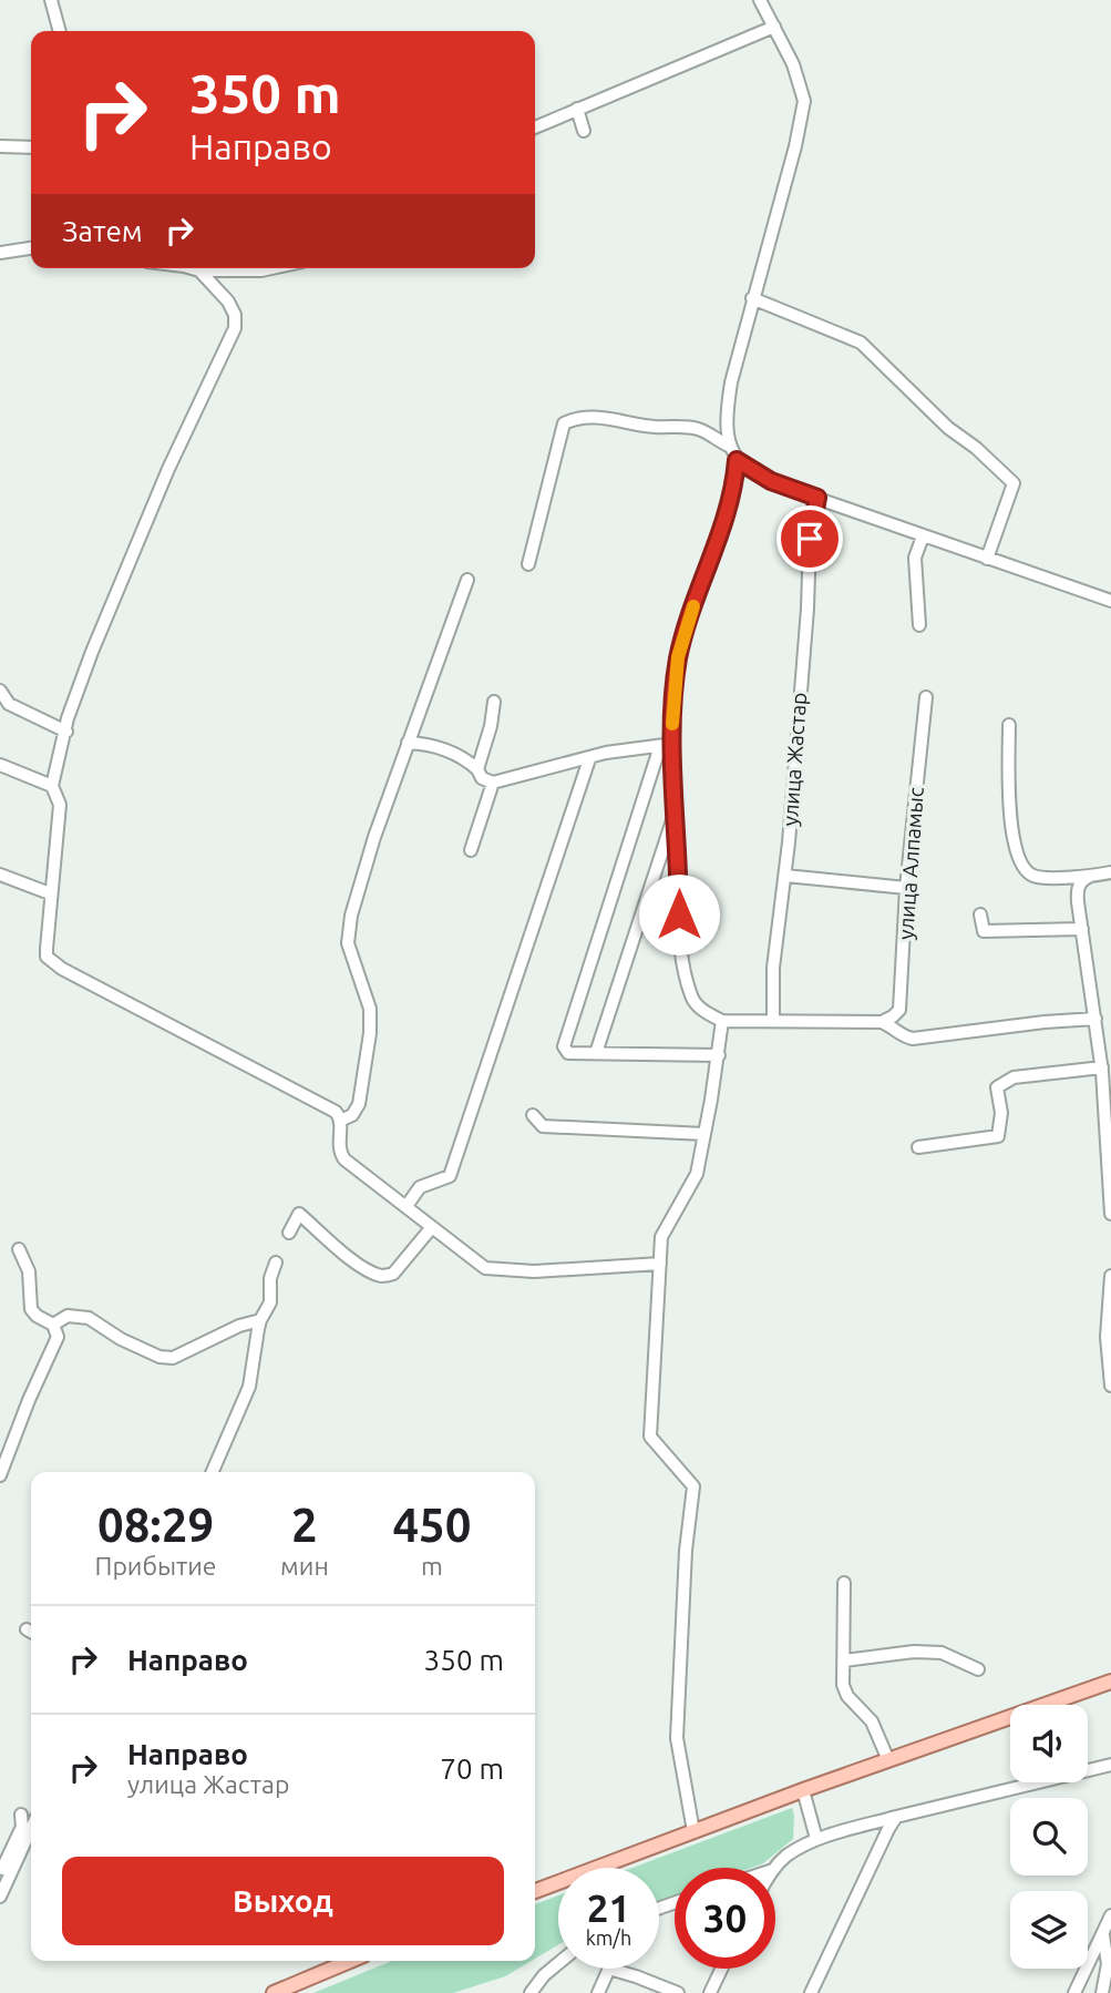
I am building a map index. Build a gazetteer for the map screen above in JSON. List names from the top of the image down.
{
  "streets": {
    "street": ["улица Жастар", "улица Алпамыс"]
  },
  "page": {
    "turn": ["350 m", "Направо"],
    "then": "Затем",
    "eta": [
      "08:29",
      "Прибытие",
      "2",
      "мин",
      "450",
      "m"
    ],
    "list": [
      {
        "name": "Направо",
        "value": "350 m"
      },
      {
        "name": "Направо",
        "note": "улица Жастар",
        "value": "70 m"
      }
    ],
    "buttons": "Выход",
    "speed": "21 km/h",
    "limit": "30"
  }
}
